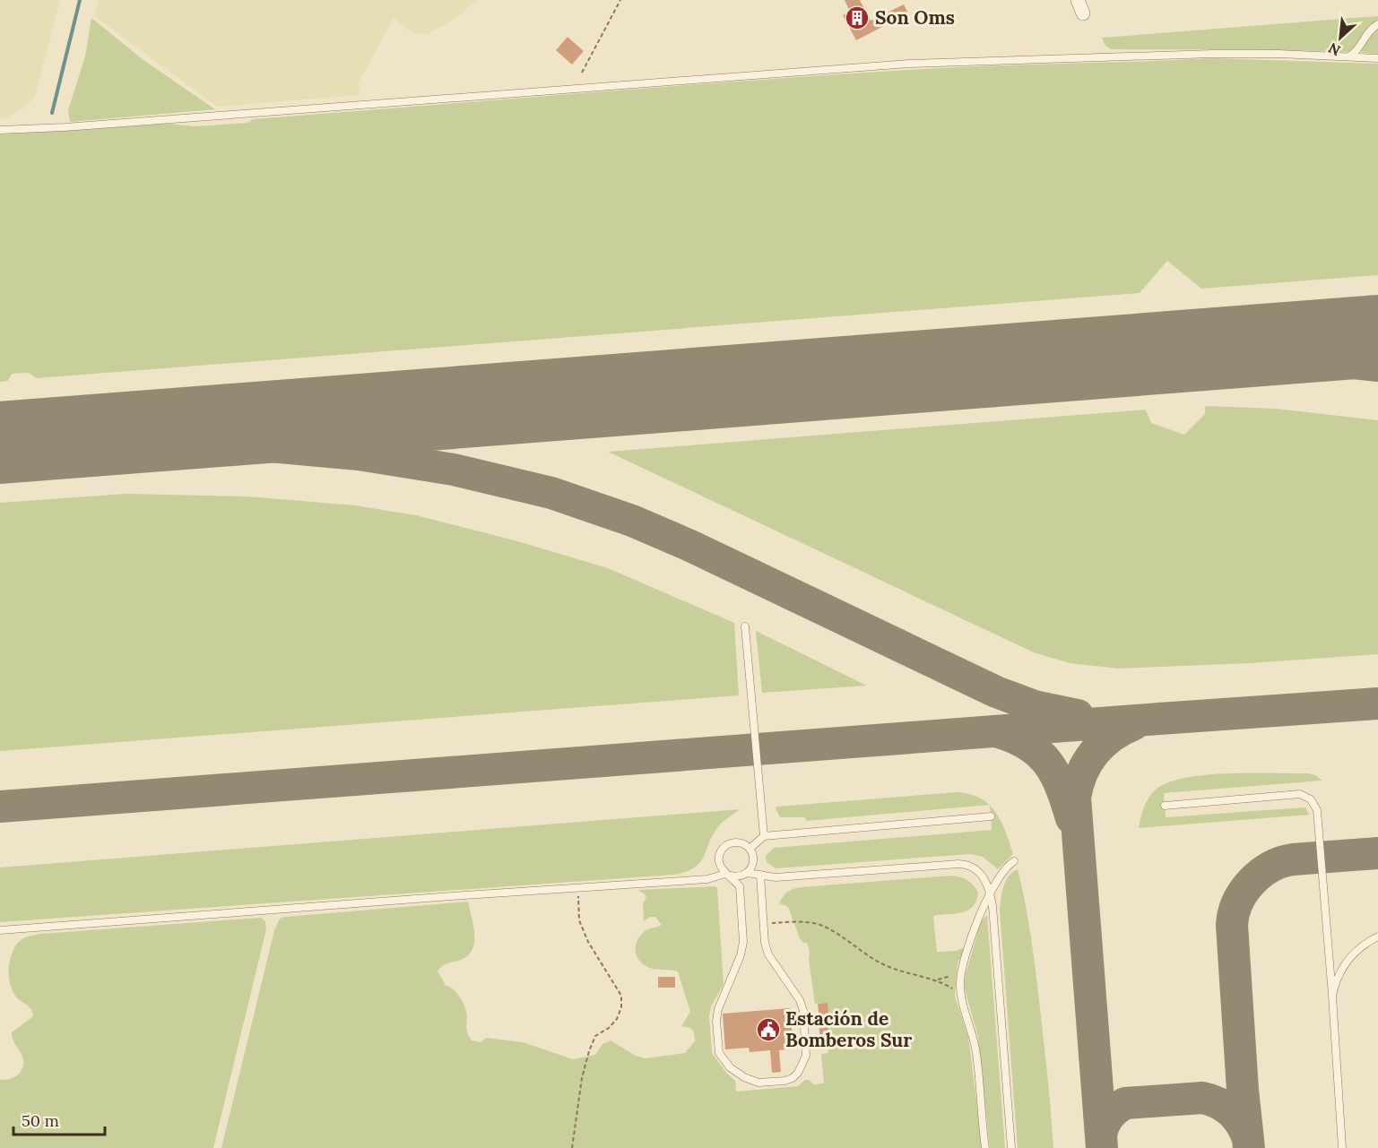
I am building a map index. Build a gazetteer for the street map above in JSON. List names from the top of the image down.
{
  "places": {
    "building": ["Son Oms"],
    "public building": ["Estación de Bomberos Sur"]
  },
  "scale_bar": "50 m",
  "north": "bottom left"
}
